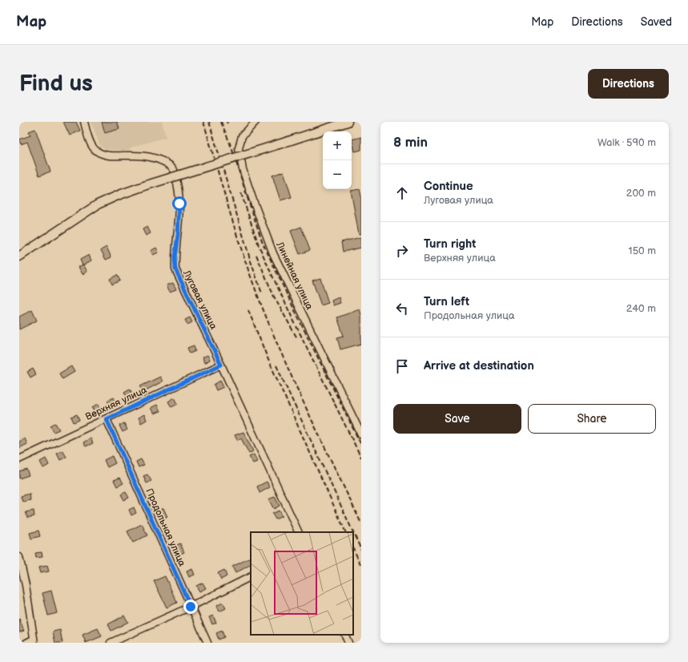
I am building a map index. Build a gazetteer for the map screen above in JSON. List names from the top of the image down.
{
  "streets": {
    "street": [
      "Линейная улица",
      "Луговая улица",
      "Верхняя улица",
      "Продольная улица"
    ]
  },
  "crossings": [
    ["Луговая улица", "Верхняя улица"],
    ["Верхняя улица", "Продольная улица"]
  ],
  "page": {
    "header": "Map",
    "nav": ["Map", "Directions", "Saved"],
    "buttons": [
      "Directions",
      ["Save", "Share"]
    ],
    "title": "Find us",
    "heading": ["8 min", "Walk · 590 m"],
    "map_buttons": ["+", "−"],
    "list": [
      ["Continue", "Луговая улица", "200 m"],
      ["Turn right", "Верхняя улица", "150 m"],
      ["Turn left", "Продольная улица", "240 m"],
      "Arrive at destination"
    ]
  }
}
